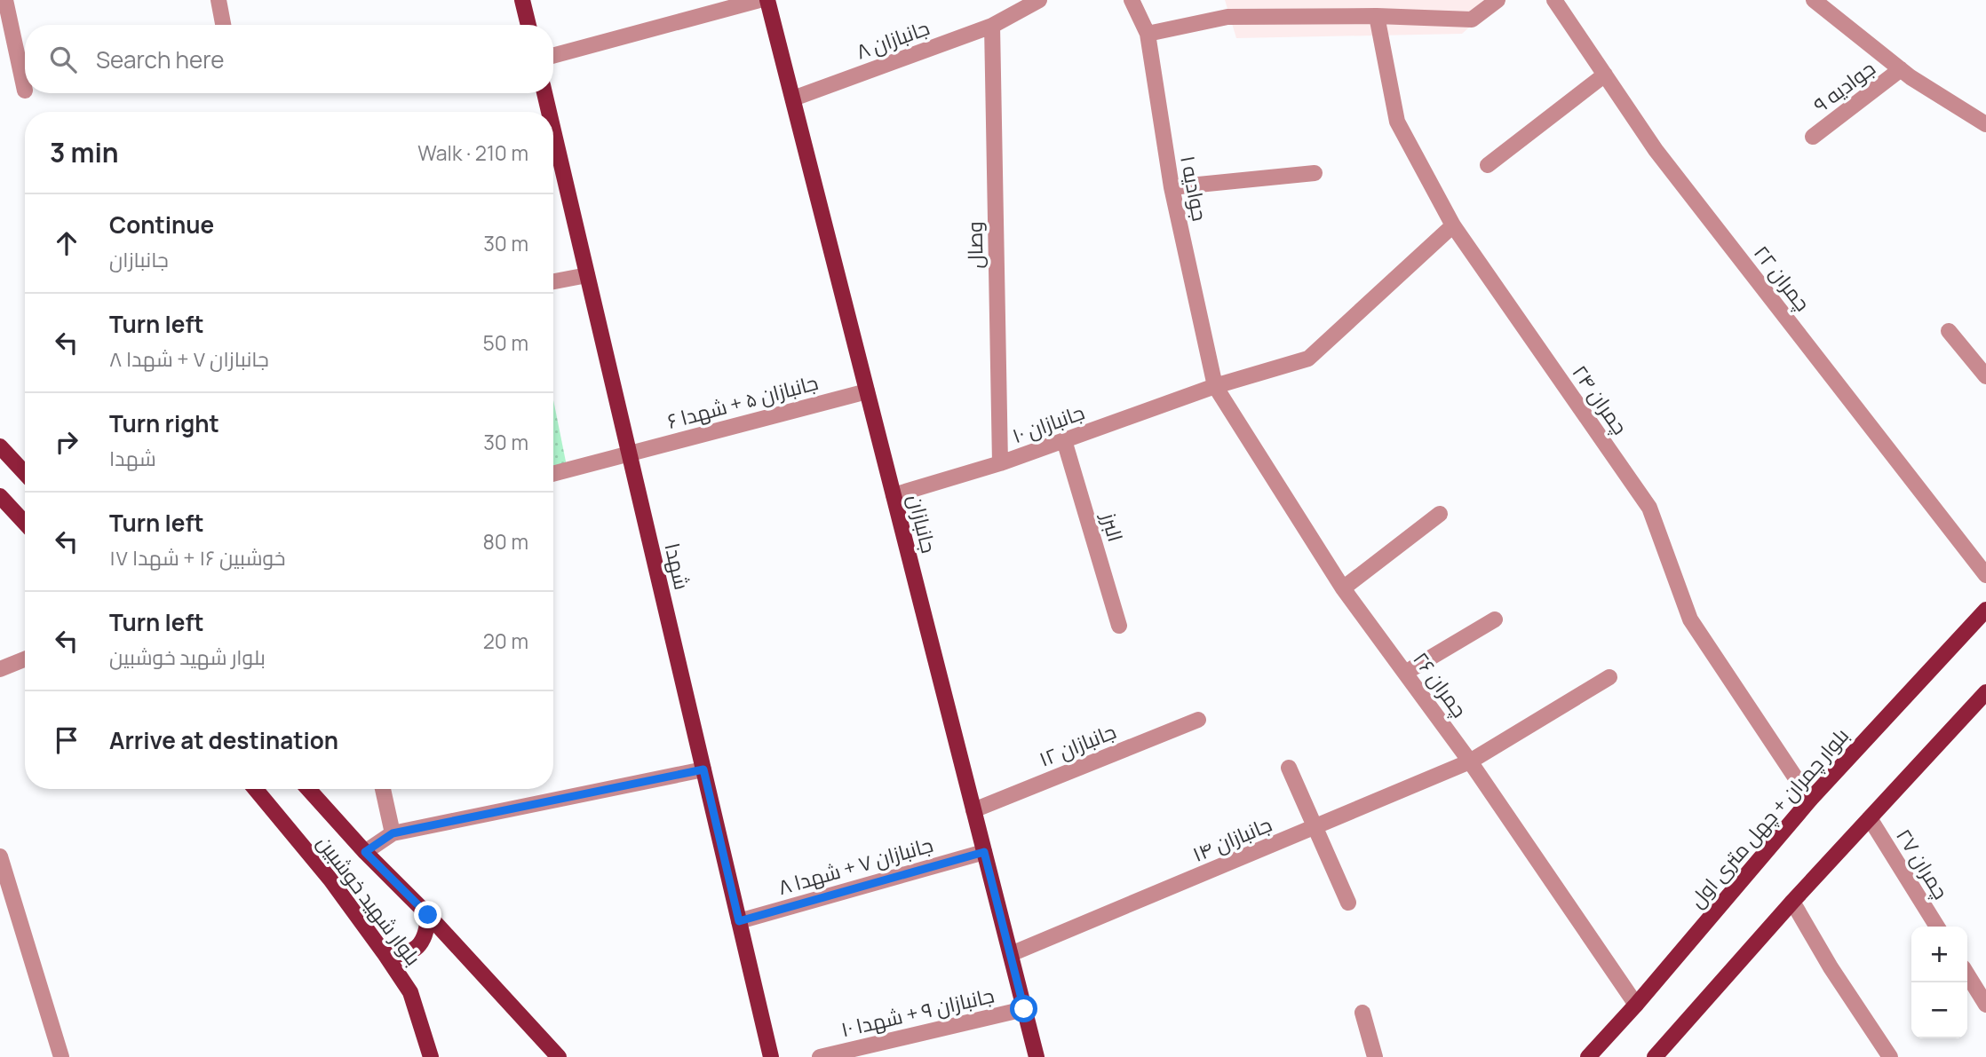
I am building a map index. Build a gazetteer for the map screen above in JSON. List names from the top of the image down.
{
  "streets": {
    "main road": [
      "جانبازان",
      "شهدا",
      "بلوار چمران + چهل متری اول",
      "بلوار شهید خوشبین"
    ],
    "street": [
      "جانبازان ۸",
      "جوادیه ۹",
      "جوادیه ۱",
      "وصال",
      "چمران ۲۲",
      "چمران ۲۴",
      "جانبازان ۵ + شهدا ۶",
      "جانبازان ۱۰",
      "البرز",
      "چمران ۲۶",
      "جانبازان ۱۲",
      "جانبازان ۱۴",
      "چمران ۲۷",
      "جانبازان ۷ + شهدا ۸",
      "جانبازان ۹ + شهدا ۱۰"
    ]
  },
  "crossings": [
    ["جانبازان ۸", "وصال"],
    ["جانبازان ۸", "جانبازان"],
    ["جوادیه ۱", "جانبازان ۱۰"],
    ["جوادیه ۱", "چمران ۲۶"],
    ["وصال", "جانبازان ۱۰"],
    ["چمران ۲۴", "جانبازان ۱۰"],
    ["چمران ۲۴", "بلوار چمران + چهل متری اول"],
    ["جانبازان ۵ + شهدا ۶", "جانبازان"],
    ["جانبازان ۵ + شهدا ۶", "شهدا"],
    ["جانبازان ۱۰", "جانبازان"],
    ["جانبازان ۱۰", "البرز"],
    ["جانبازان ۱۰", "چمران ۲۶"],
    ["جانبازان", "جانبازان ۱۲"],
    ["جانبازان", "جانبازان ۱۴"],
    ["جانبازان", "جانبازان ۷ + شهدا ۸"],
    ["جانبازان", "جانبازان ۹ + شهدا ۱۰"],
    ["شهدا", "جانبازان ۷ + شهدا ۸"],
    ["چمران ۲۶", "بلوار چمران + چهل متری اول"],
    ["چمران ۲۶", "جانبازان ۱۴"]
  ],
  "page": {
    "search": "Search here",
    "heading": ["3 min", "Walk · 210 m"],
    "list": [
      ["Continue", "جانبازان", "30 m"],
      ["Turn left", "جانبازان ۷ + شهدا ۸", "50 m"],
      ["Turn right", "شهدا", "30 m"],
      ["Turn left", "خوشبین ۱۶ + شهدا ۱۷", "80 m"],
      ["Turn left", "بلوار شهید خوشبین", "20 m"],
      "Arrive at destination"
    ],
    "map_buttons": ["+", "−"]
  }
}
